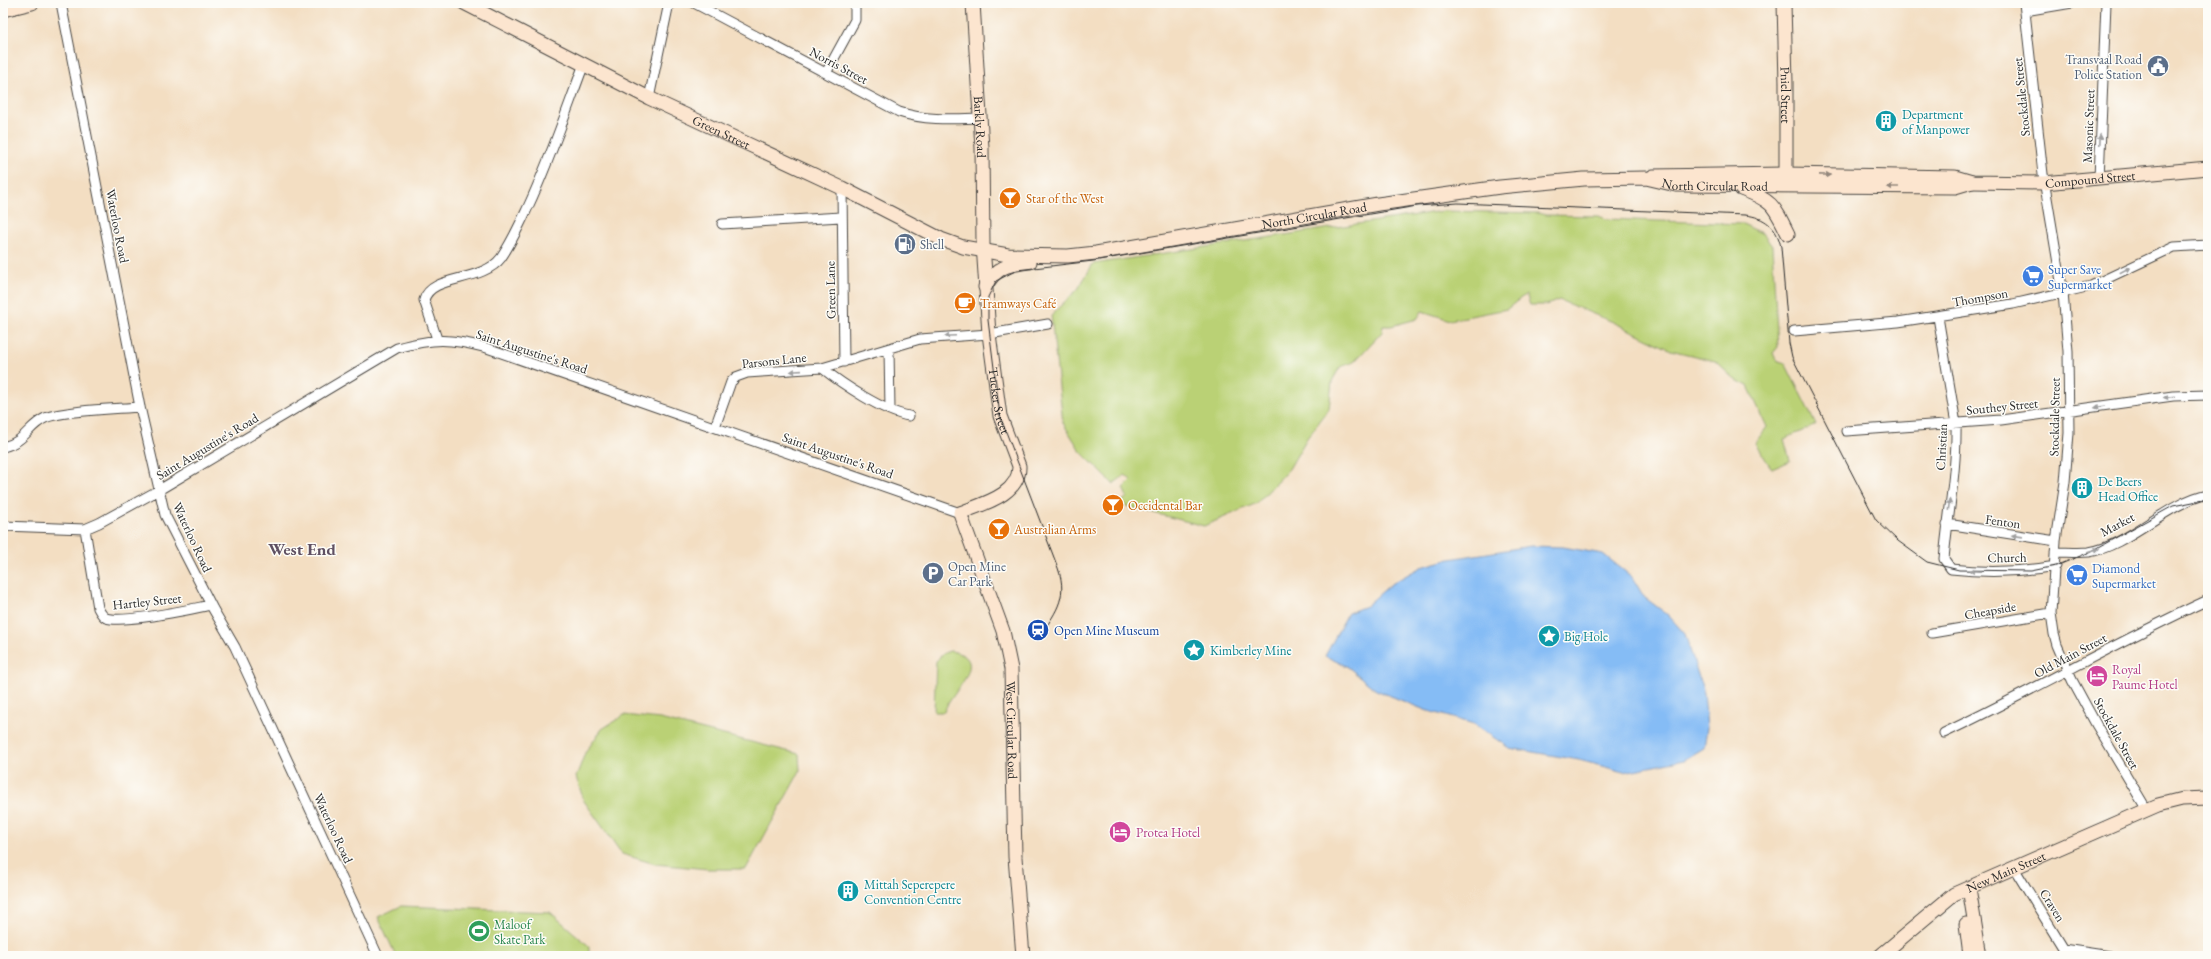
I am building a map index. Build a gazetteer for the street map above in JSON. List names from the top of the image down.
{
  "streets": {
    "street": [
      "Norris Street",
      "Pniel Street",
      "Stockdale Street",
      "Masonic Street",
      "Barkly Road",
      "Green Street",
      "Compound Street",
      "North Circular Road",
      "Waterloo Road",
      "Green Lane",
      "Thompson",
      "Saint Augustine's Road",
      "Parsons Lane",
      "Tucker Street",
      "Southey Street",
      "Christian",
      "Fenton",
      "Market",
      "Church",
      "Hartley Street",
      "Cheapside",
      "Old Main Street",
      "West Circular Road",
      "New Main Street",
      "Craven"
    ]
  },
  "crossings": [
    ["Norris Street", "Barkly Road"],
    ["Pniel Street", "Compound Street"],
    ["Pniel Street", "North Circular Road"],
    ["Stockdale Street", "Compound Street"],
    ["Stockdale Street", "Thompson"],
    ["Stockdale Street", "Southey Street"],
    ["Stockdale Street", "Fenton"],
    ["Stockdale Street", "Market"],
    ["Stockdale Street", "Church"],
    ["Stockdale Street", "Cheapside"],
    ["Stockdale Street", "Old Main Street"],
    ["Stockdale Street", "New Main Street"],
    ["Masonic Street", "Compound Street"],
    ["Barkly Road", "Green Street"],
    ["Barkly Road", "North Circular Road"],
    ["Barkly Road", "Tucker Street"],
    ["Green Street", "North Circular Road"],
    ["Green Street", "Green Lane"],
    ["Green Street", "Tucker Street"],
    ["Compound Street", "North Circular Road"],
    ["North Circular Road", "Tucker Street"],
    ["Waterloo Road", "Saint Augustine's Road"],
    ["Waterloo Road", "Hartley Street"],
    ["Green Lane", "Parsons Lane"],
    ["Thompson", "Christian"],
    ["Saint Augustine's Road", "Parsons Lane"],
    ["Saint Augustine's Road", "Tucker Street"],
    ["Saint Augustine's Road", "Hartley Street"],
    ["Saint Augustine's Road", "West Circular Road"],
    ["Parsons Lane", "Tucker Street"],
    ["Tucker Street", "West Circular Road"],
    ["Southey Street", "Christian"],
    ["Christian", "Fenton"],
    ["Christian", "Church"],
    ["New Main Street", "Craven"]
  ],
  "one_way": [
    "Masonic Street",
    "Thompson",
    "Parsons Lane",
    "Southey Street",
    "Christian",
    "Fenton",
    "Market",
    "Church"
  ],
  "districts": ["West End"],
  "places": {
    "public building": ["Transvaal Road Police Station"],
    "building": ["Department of Manpower", "De Beers Head Office", "Mittah Seperepere Convention Centre"],
    "bar": ["Star of the West", "Occidental Bar", "Australian Arms"],
    "fuel station": ["Shell"],
    "supermarket": ["Super Save Supermarket", "Diamond Supermarket"],
    "cafe": ["Tramways Café"],
    "parking": ["Open Mine Car Park"],
    "station": ["Open Mine Museum"],
    "place": ["Big Hole", "Kimberley Mine"],
    "hotel": ["Royal Paume Hotel", "Protea Hotel"],
    "sports": ["Maloof Skate Park"]
  }
}
